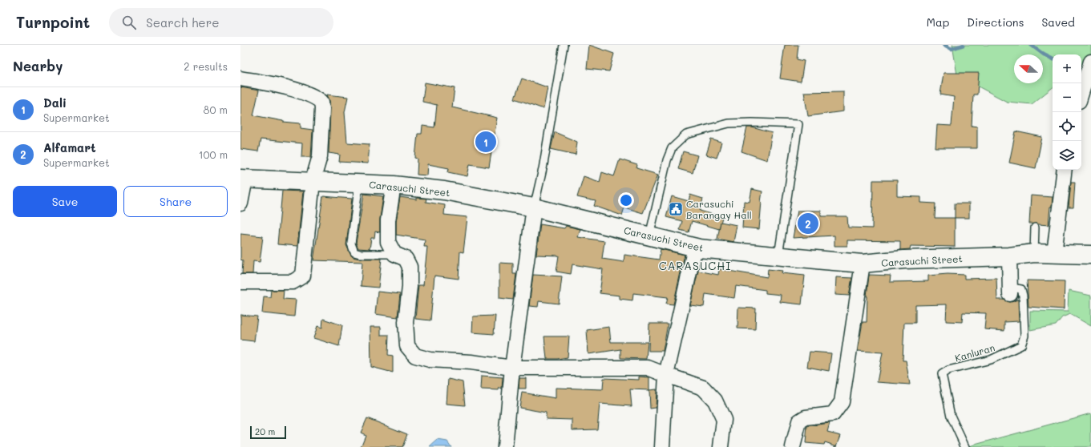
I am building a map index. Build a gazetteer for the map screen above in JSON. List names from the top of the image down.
{
  "streets": {
    "street": ["Carasuchi Street"],
    "lane": ["Kanluran"]
  },
  "districts": ["CARASUCHI"],
  "places": {
    "public building": ["Carasuchi Barangay Hall"]
  },
  "scale_bar": "20 m",
  "north": "left",
  "page": {
    "header": "Turnpoint",
    "search": "Search here",
    "nav": ["Map", "Directions", "Saved"],
    "heading": ["Nearby", "2 results"],
    "map_buttons": ["+", "−"],
    "list": [
      {
        "mark": "1",
        "name": "Dali",
        "note": "Supermarket",
        "value": "80 m"
      },
      {
        "mark": "2",
        "name": "Alfamart",
        "note": "Supermarket",
        "value": "100 m"
      }
    ],
    "pins": ["1", "2"],
    "buttons": ["Save", "Share"],
    "scale": "20 m"
  }
}
